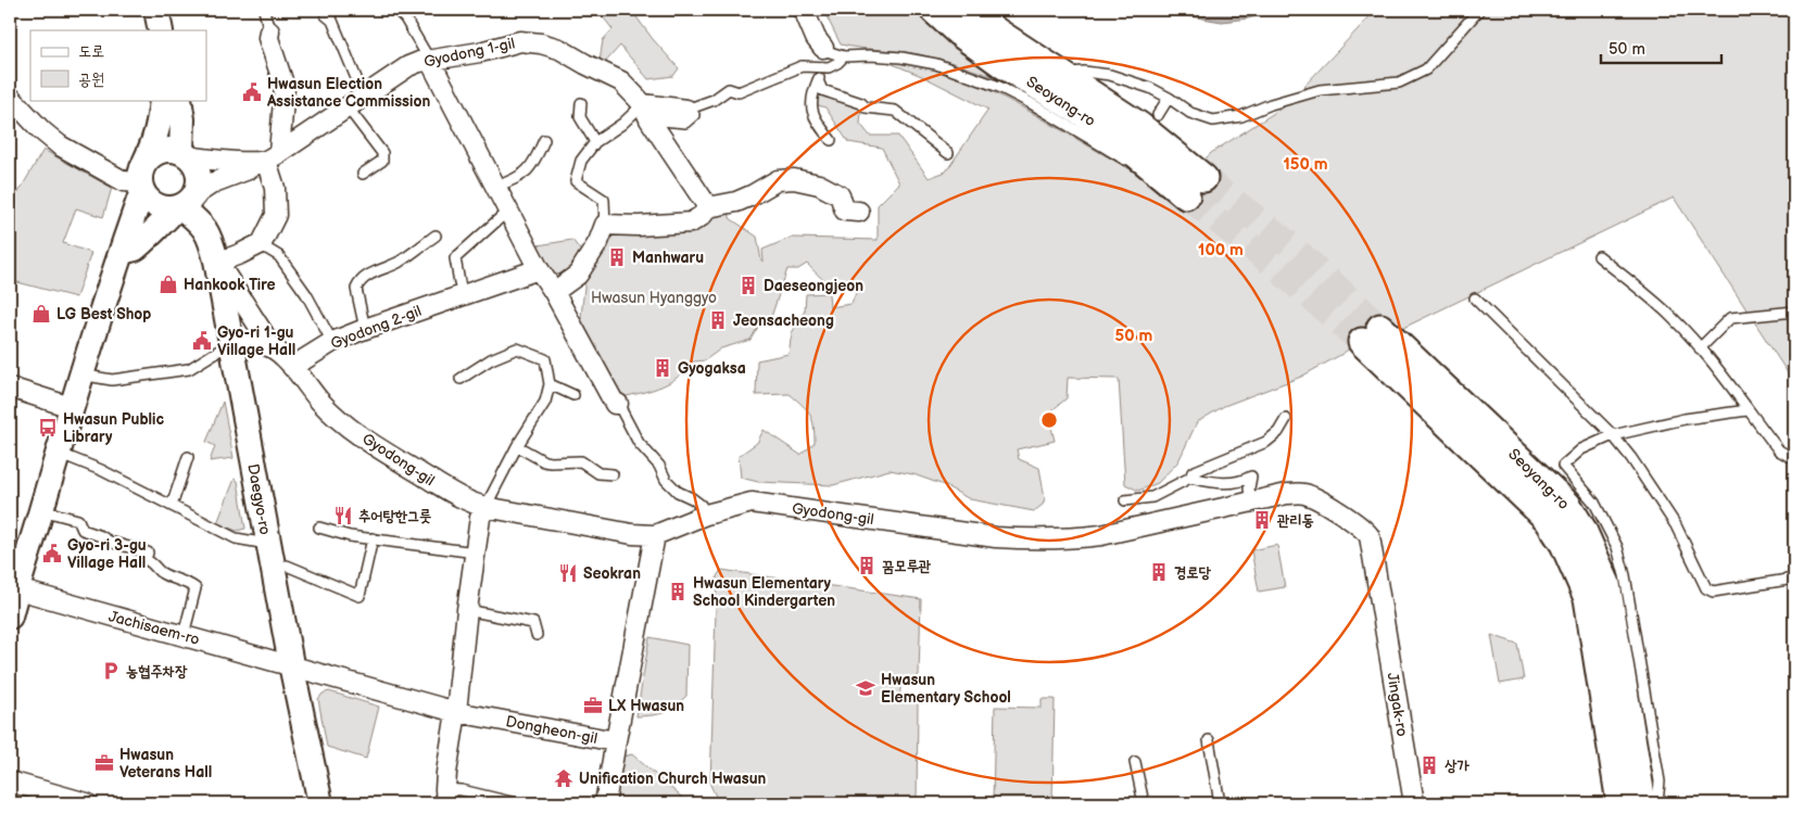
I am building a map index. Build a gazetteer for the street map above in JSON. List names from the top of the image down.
{
  "streets": {
    "main road": ["Seoyang-ro"],
    "street": [
      "Gyodong 1-gil",
      "Gyodong 2-gil",
      "Gyodong-gil",
      "Daegyo-ro",
      "Jachisaem-ro",
      "Jingak-ro",
      "Dongheon-gil"
    ]
  },
  "crossings": [
    ["Gyodong 1-gil", "Daegyo-ro"],
    ["Gyodong 2-gil", "Gyodong-gil"],
    ["Gyodong-gil", "Daegyo-ro"],
    ["Gyodong-gil", "Jingak-ro"],
    ["Daegyo-ro", "Jachisaem-ro"],
    ["Jachisaem-ro", "Dongheon-gil"]
  ],
  "parks": ["Hwasun Hyanggyo"],
  "places": {
    "public building": ["Hwasun Election Assistance Commission", "Gyo-ri 1-gu Village Hall", "Gyo-ri 3-gu Village Hall"],
    "building": [
      "Manhwaru",
      "Daeseongjeon",
      "Jeonsacheong",
      "Gyogaksa",
      "관리동",
      "꿈모루관",
      "경로당",
      "Hwasun Elementary School Kindergarten",
      "상가"
    ],
    "shop": ["Hankook Tire", "LG Best Shop"],
    "bus stop": ["Hwasun Public Library"],
    "restaurant": ["추어탕한그릇", "Seokran"],
    "parking": ["농협주차장"],
    "school or university": ["Hwasun Elementary School"],
    "office": ["LX Hwasun", "Hwasun Veterans Hall"],
    "temple": ["Unification Church Hwasun"]
  },
  "legend": ["도로", "공원"],
  "scale_bar": "50 m",
  "rings": ["150 m", "100 m", "50 m"]
}
